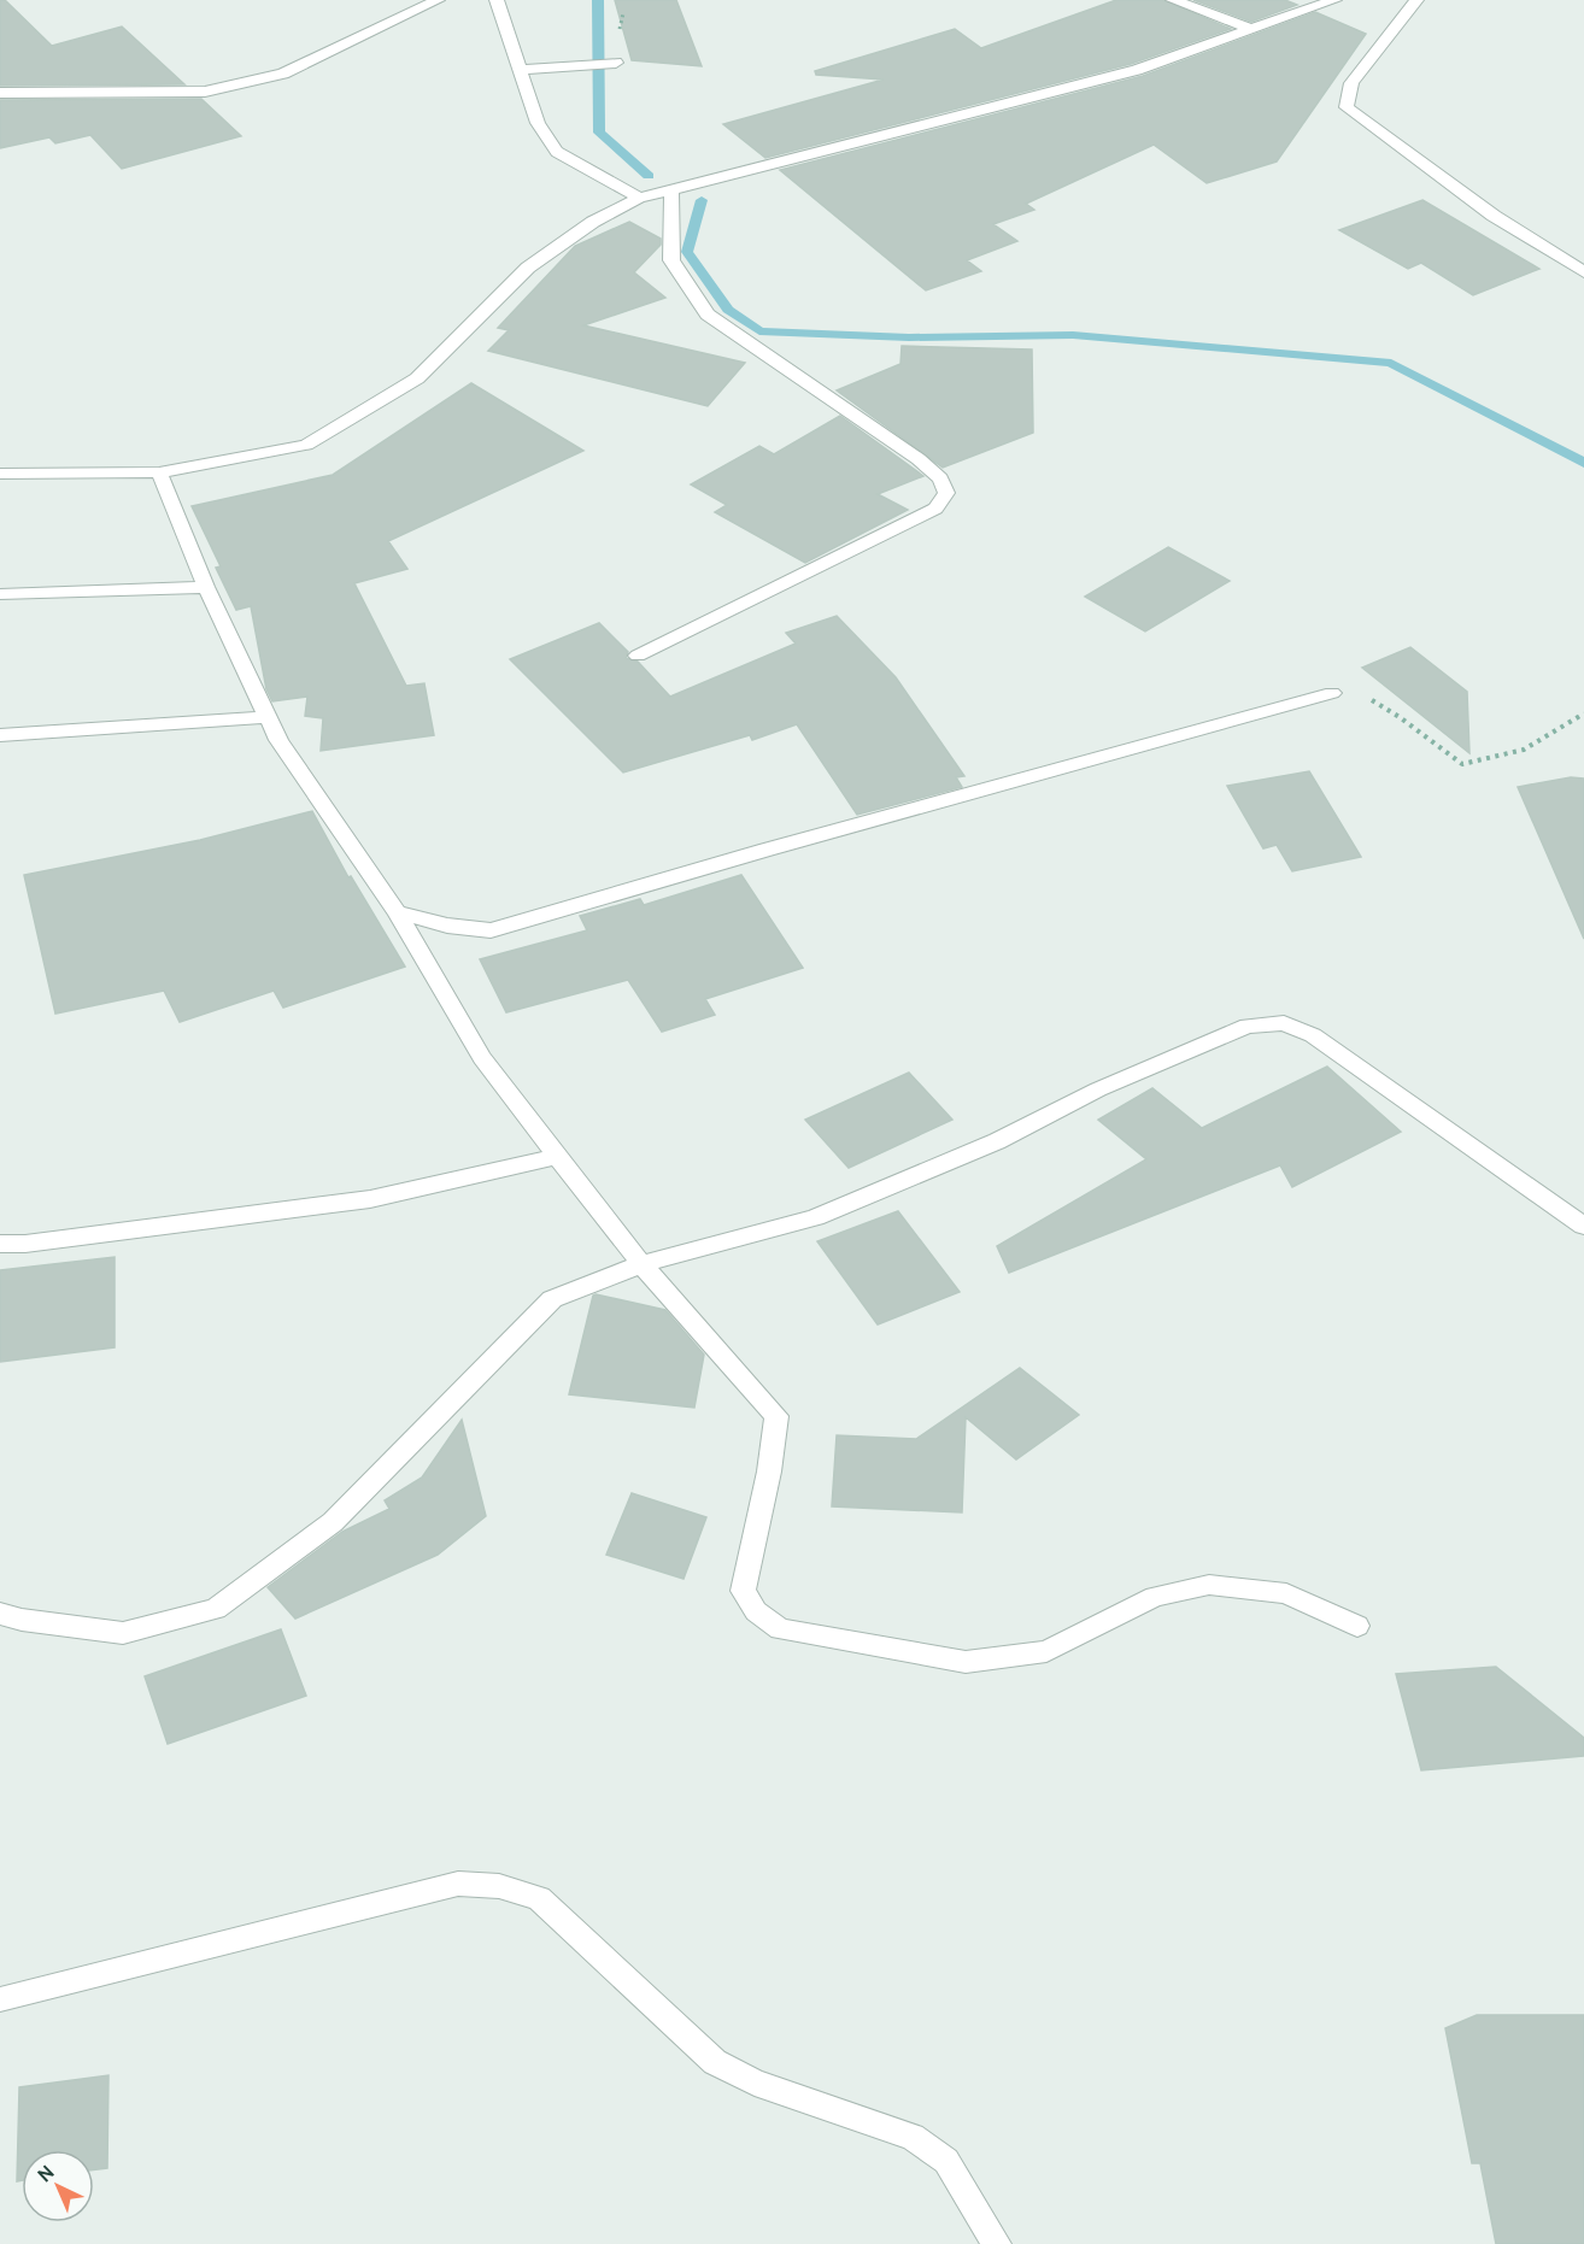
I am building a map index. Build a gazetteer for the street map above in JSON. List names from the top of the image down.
{
  "north": "top left"
}
